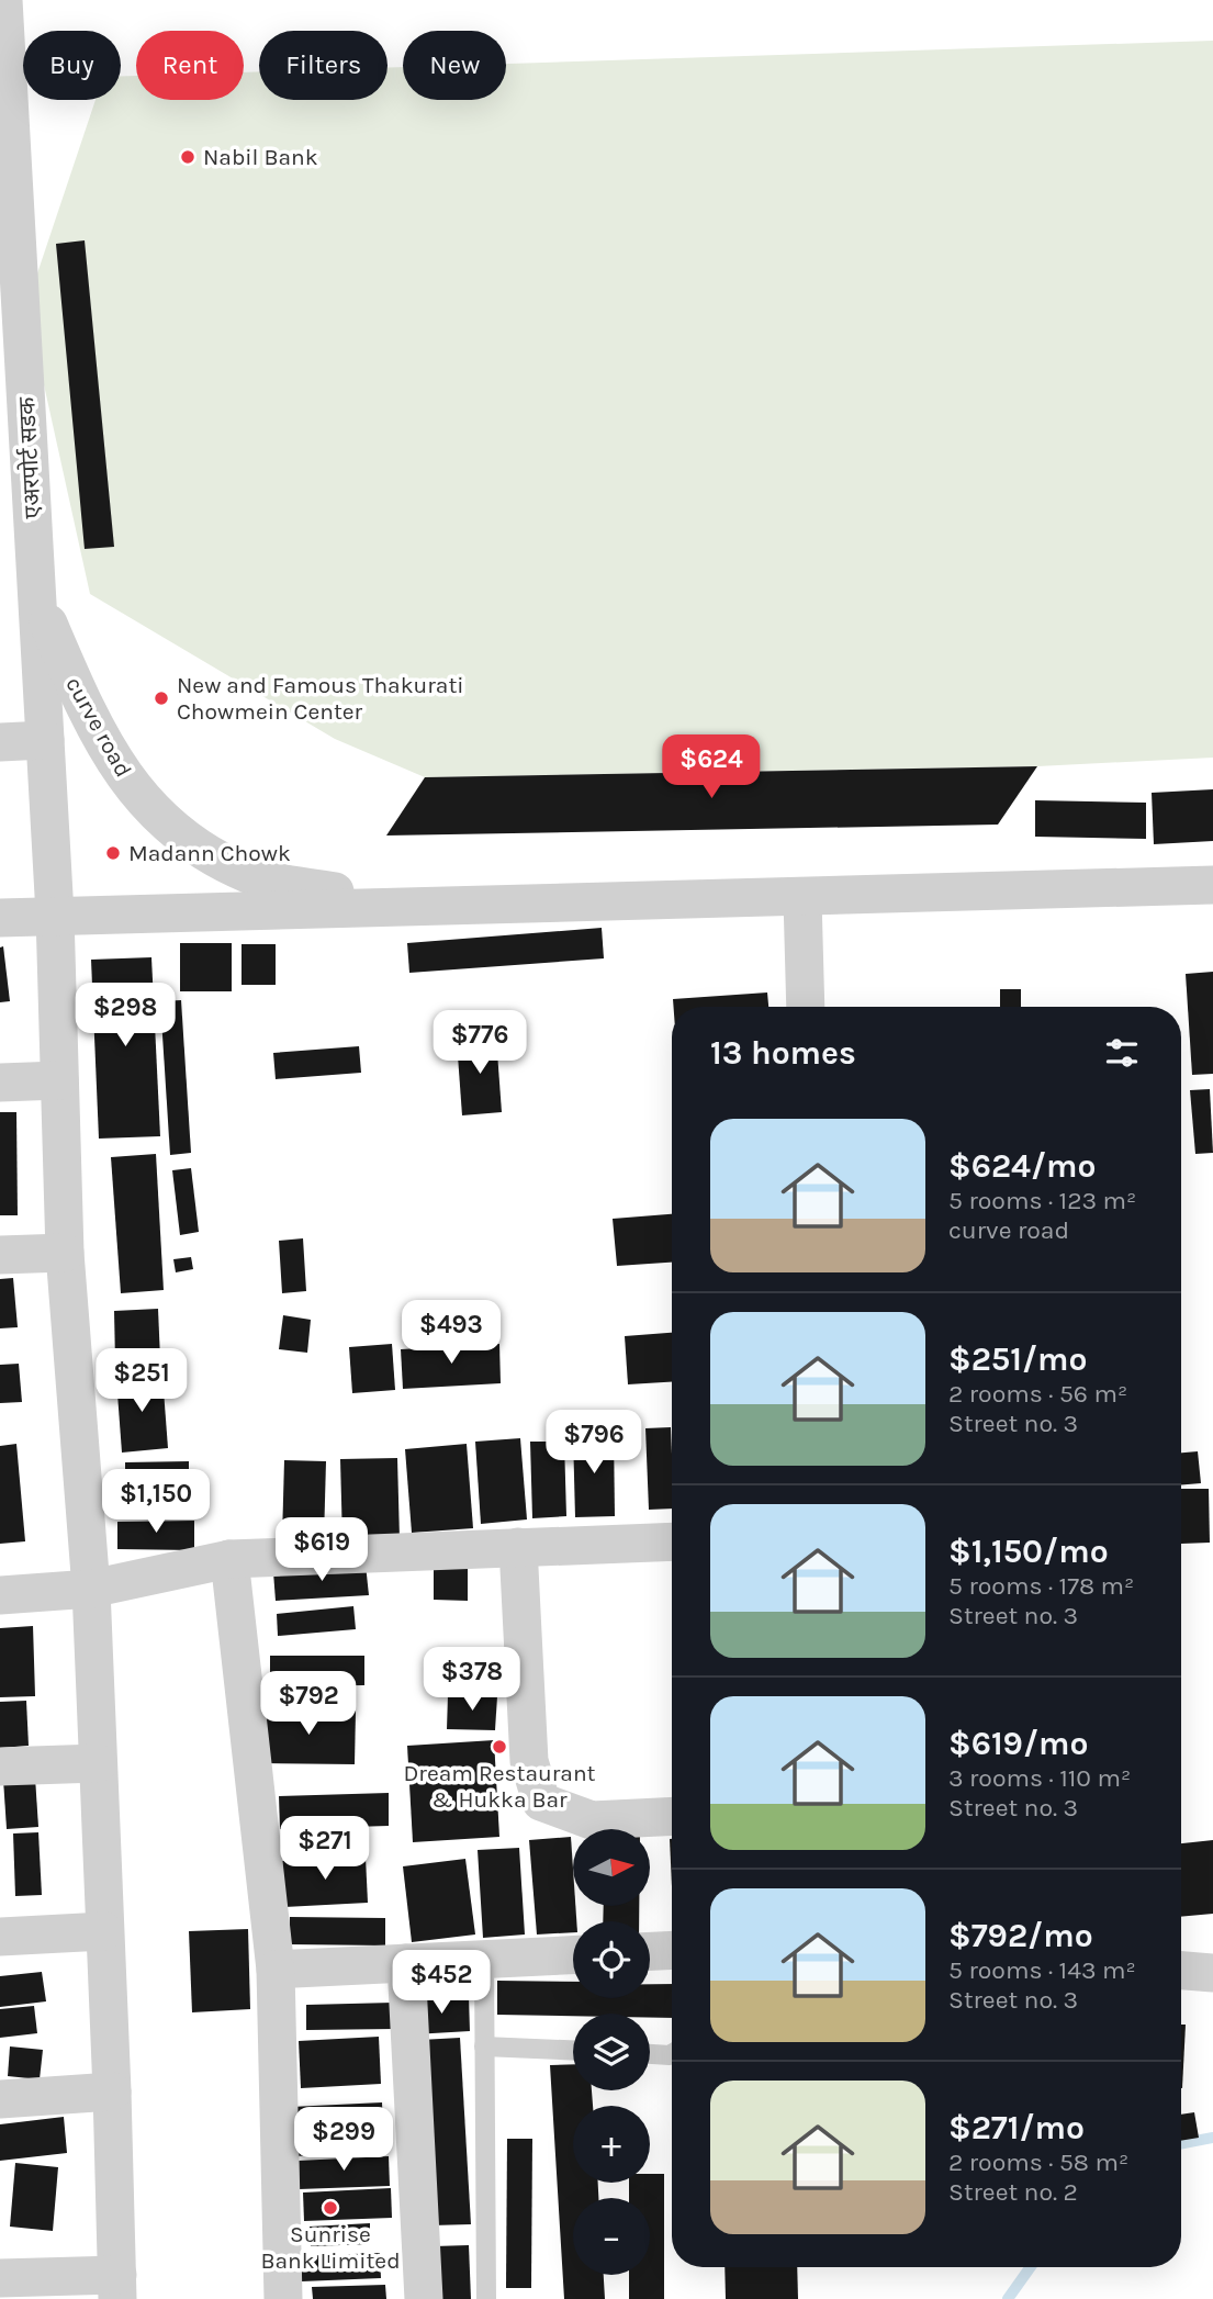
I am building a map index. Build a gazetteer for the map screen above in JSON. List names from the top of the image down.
{
  "streets": {
    "street": ["एअरपोर्ट सडक", "curve road"]
  },
  "crossings": [
    ["एअरपोर्ट सडक", "curve road"]
  ],
  "places": [
    "Nabil Bank",
    "New and Famous Thakurati Chowmein Center",
    "Madann Chowk",
    "Dream Restaurant & Hukka Bar",
    "Sunrise Bank Limited"
  ],
  "north": "right",
  "page": {
    "chip": [
      "Buy",
      "Rent",
      "Filters",
      "New"
    ],
    "price": [
      "$624",
      "$298",
      "$776",
      "$493",
      "$251",
      "$796",
      "$1,150",
      "$619",
      "$378",
      "$792",
      "$271",
      "$452",
      "$299"
    ],
    "heading": "13 homes",
    "list": [
      {
        "name": "$624/mo",
        "note": "5 rooms · 123 m² · curve road"
      },
      {
        "name": "$251/mo",
        "note": "2 rooms · 56 m² · Street no. 3"
      },
      {
        "name": "$1,150/mo",
        "note": "5 rooms · 178 m² · Street no. 3"
      },
      {
        "name": "$619/mo",
        "note": "3 rooms · 110 m² · Street no. 3"
      },
      {
        "name": "$792/mo",
        "note": "5 rooms · 143 m² · Street no. 3"
      },
      {
        "name": "$271/mo",
        "note": "2 rooms · 58 m² · Street no. 2"
      }
    ],
    "map_buttons": ["+", "−"]
  }
}
